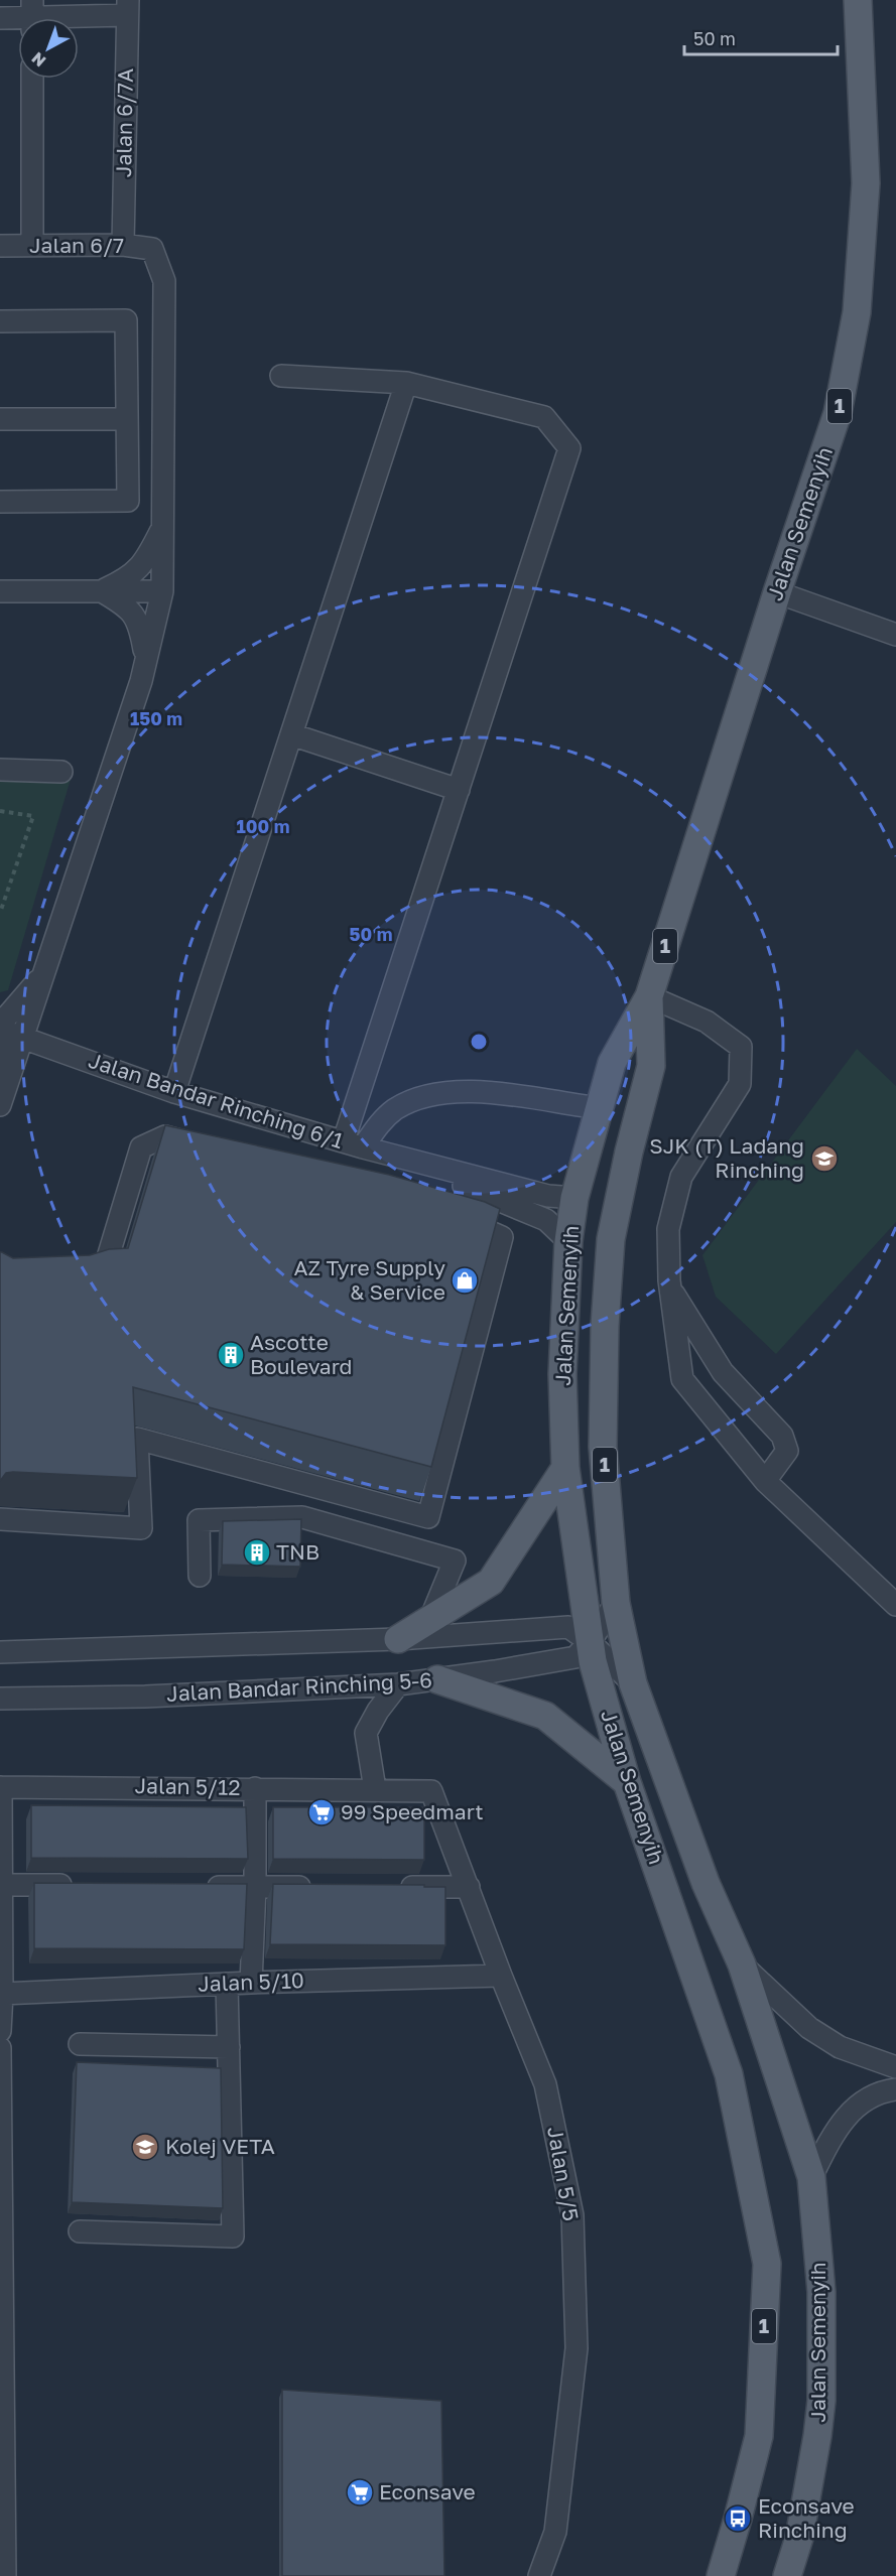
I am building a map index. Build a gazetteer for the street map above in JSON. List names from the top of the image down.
{
  "streets": {
    "main road": ["1", "Jalan Semenyih"],
    "street": [
      "Jalan 6/7A",
      "Jalan 6/7",
      "Jalan Bandar Rinching 6/1",
      "Jalan Bandar Rinching 5-6",
      "Jalan 5/12",
      "Jalan 5/10",
      "Jalan 5/5"
    ]
  },
  "crossings": [
    ["Jalan 6/7A", "Jalan 6/7"],
    ["Jalan Semenyih", "Jalan Bandar Rinching 6/1"],
    ["Jalan Semenyih", "Jalan Bandar Rinching 5-6"],
    ["Jalan 5/12", "Jalan 5/5"],
    ["Jalan 5/10", "Jalan 5/5"]
  ],
  "places": {
    "school or university": ["SJK (T) Ladang Rinching", "Kolej VETA"],
    "shop": ["AZ Tyre Supply & Service"],
    "building": ["Ascotte Boulevard", "TNB"],
    "supermarket": ["99 Speedmart", "Econsave"],
    "bus stop": ["Econsave Rinching"]
  },
  "scale_bar": "50 m",
  "north": "bottom left",
  "rings": ["150 m", "100 m", "50 m"]
}
